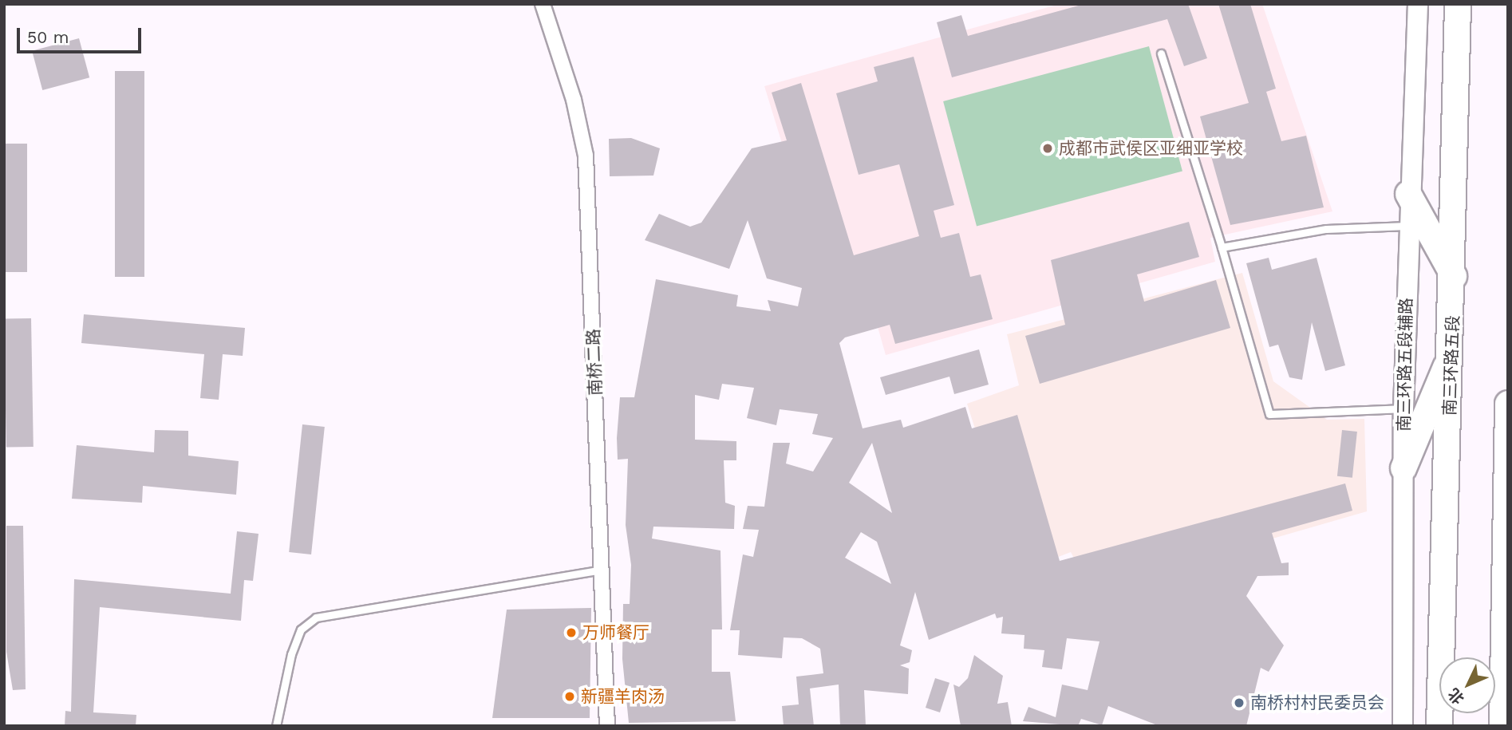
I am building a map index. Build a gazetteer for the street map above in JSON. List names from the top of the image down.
{
  "streets": {
    "highway": ["南三环路五段"],
    "main road": ["南三环路五段辅路"],
    "street": ["南桥二路"]
  },
  "places": [
    "成都市武侯区亚细亚学校",
    "万师餐厅",
    "新疆羊肉汤",
    "南桥村村民委员会"
  ],
  "scale_bar": "50 m",
  "north": "bottom left"
}
